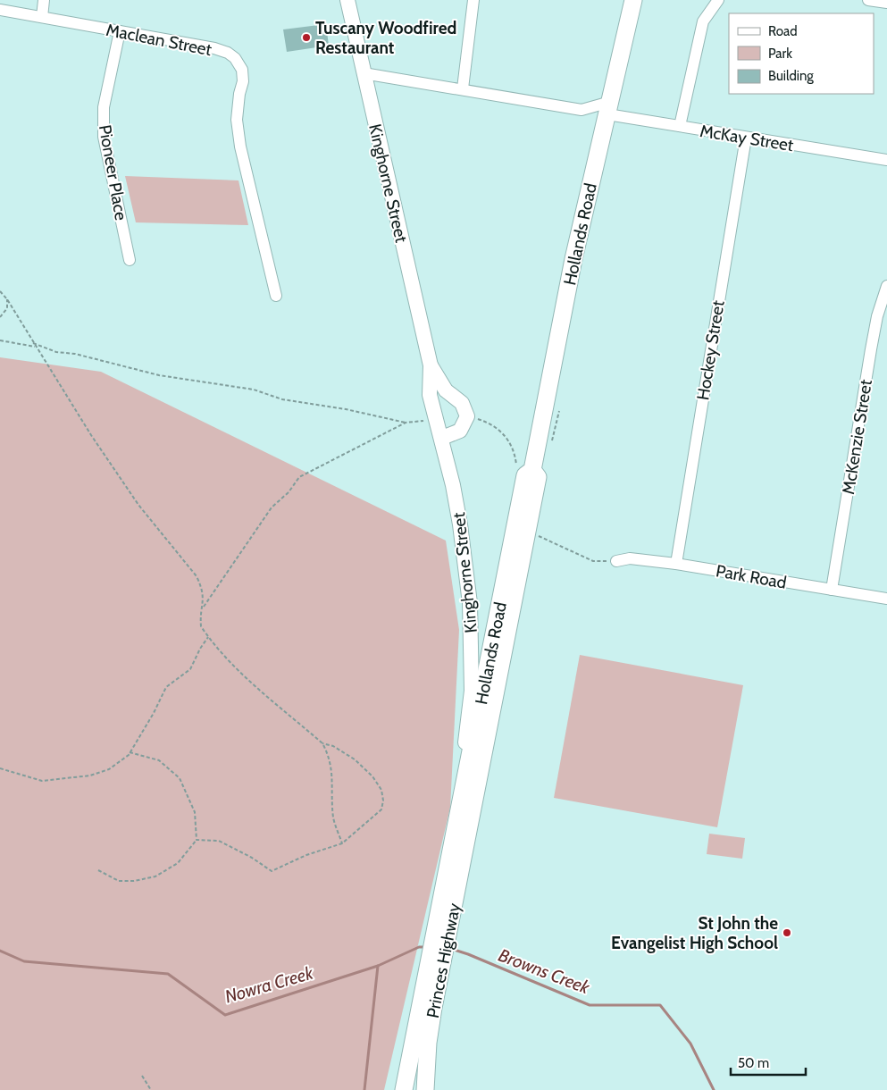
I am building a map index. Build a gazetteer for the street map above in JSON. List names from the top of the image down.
{
  "streets": {
    "highway": ["Hollands Road", "Princes Highway"],
    "main road": ["Kinghorne Street"],
    "street": [
      "Maclean Street",
      "McKay Street",
      "Pioneer Place",
      "Hockey Street",
      "McKenzie Street",
      "Park Road"
    ]
  },
  "crossings": [
    ["Maclean Street", "Pioneer Place"],
    ["McKay Street", "Kinghorne Street"],
    ["McKay Street", "Hollands Road"],
    ["McKay Street", "Hockey Street"],
    ["Kinghorne Street", "Hollands Road"],
    ["Kinghorne Street", "Princes Highway"],
    ["Hollands Road", "Princes Highway"],
    ["Hockey Street", "Park Road"],
    ["McKenzie Street", "Park Road"]
  ],
  "water": ["Browns Creek", "Nowra Creek"],
  "places": ["Tuscany Woodfired Restaurant", "St John the Evangelist High School"],
  "legend": ["Road", "Park", "Building"],
  "scale_bar": "50 m"
}
